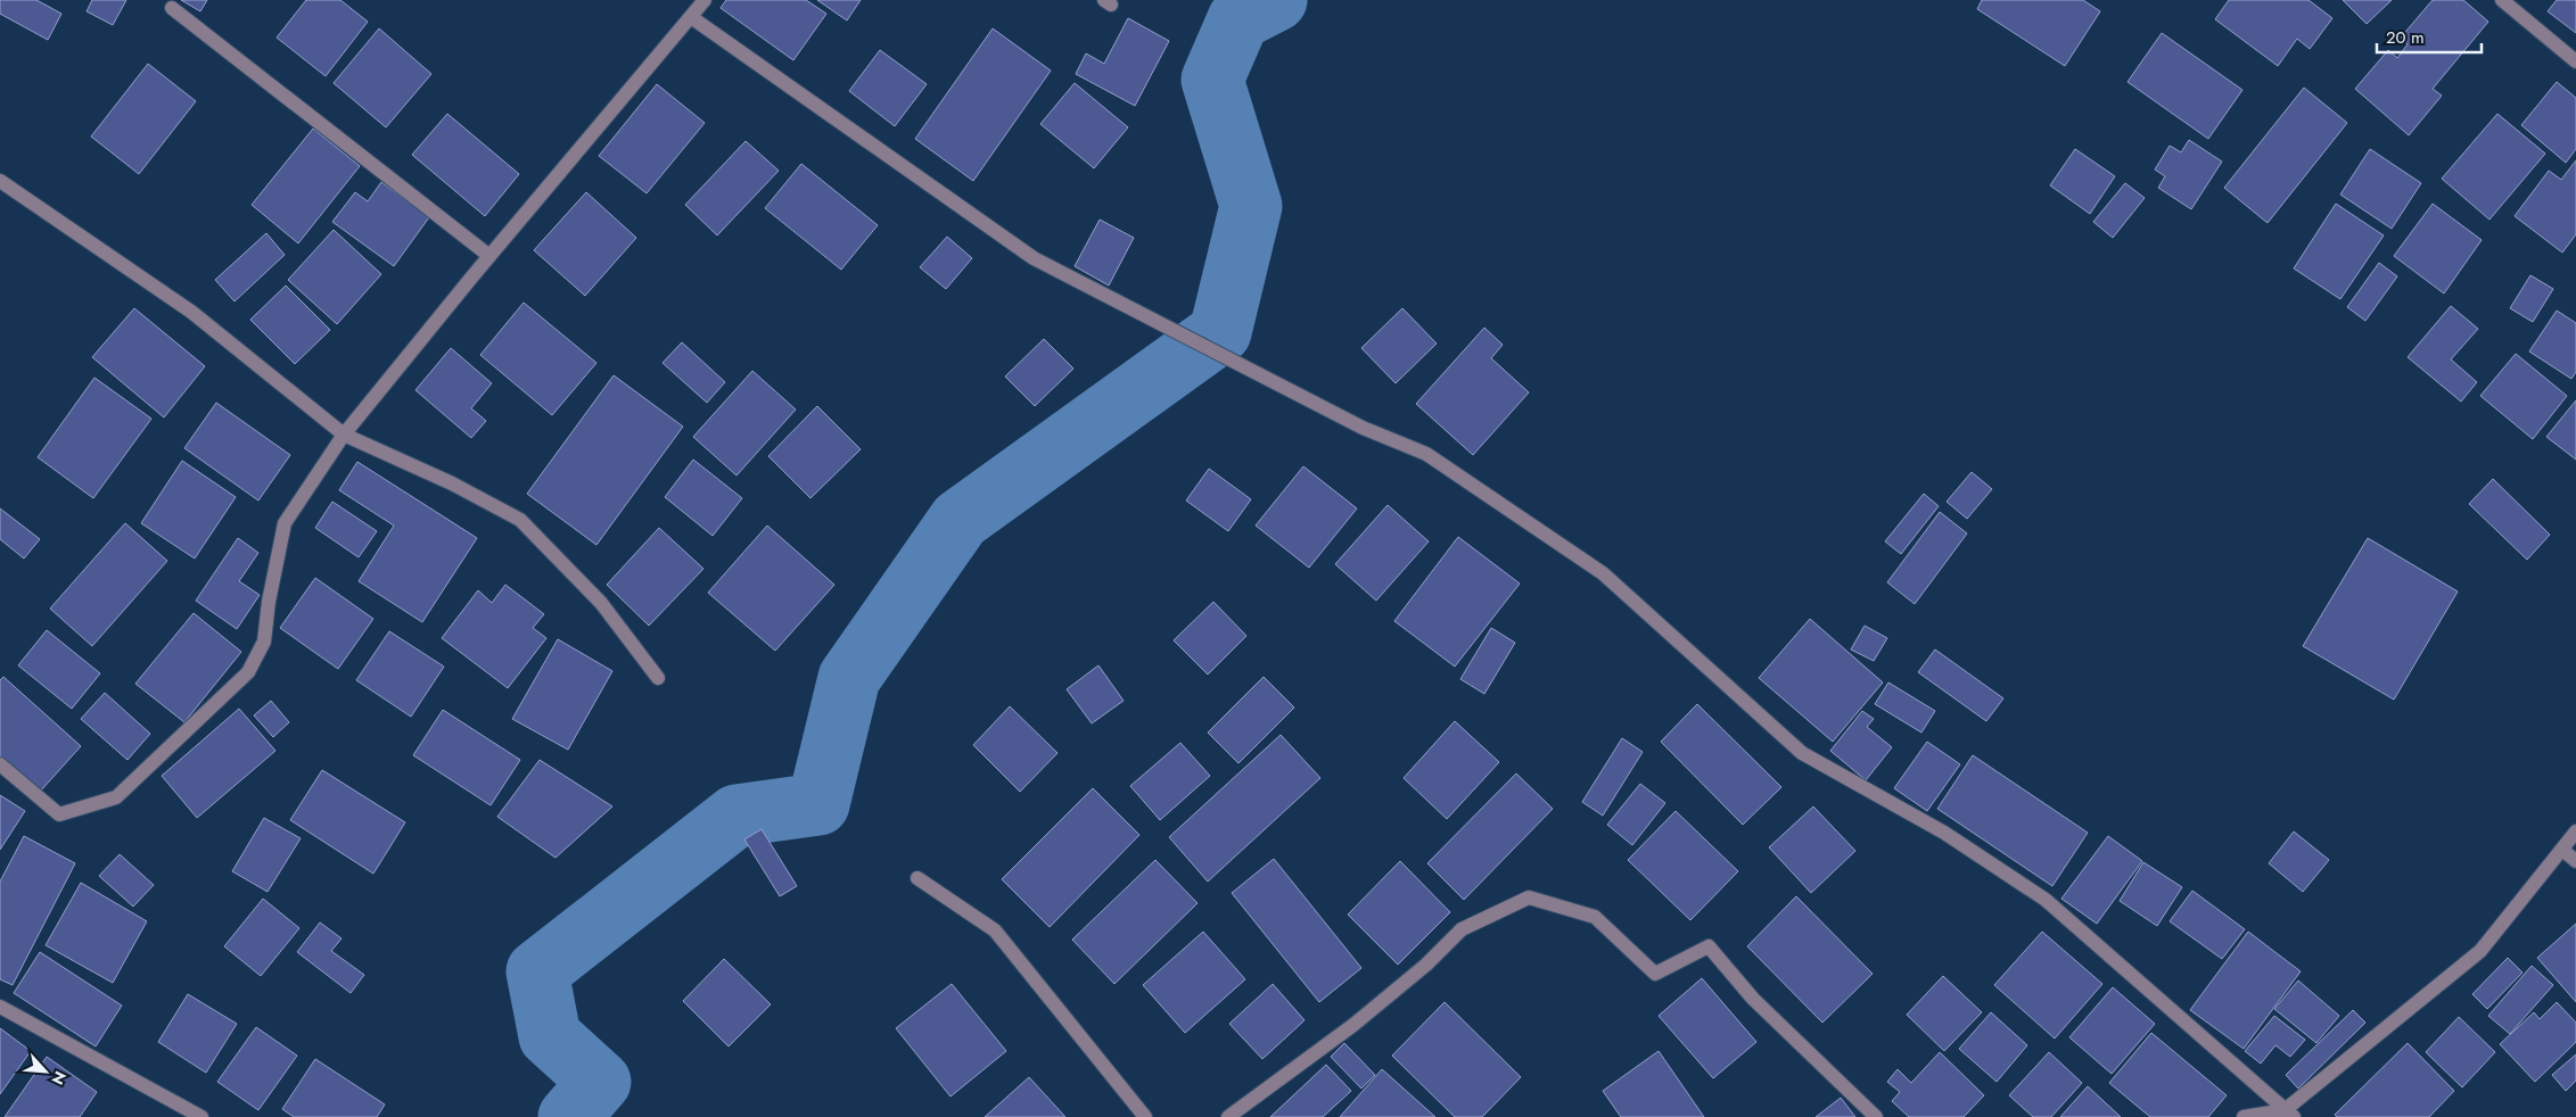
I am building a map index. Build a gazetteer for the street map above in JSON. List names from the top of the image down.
{
  "scale_bar": "20 m",
  "north": "bottom right"
}
